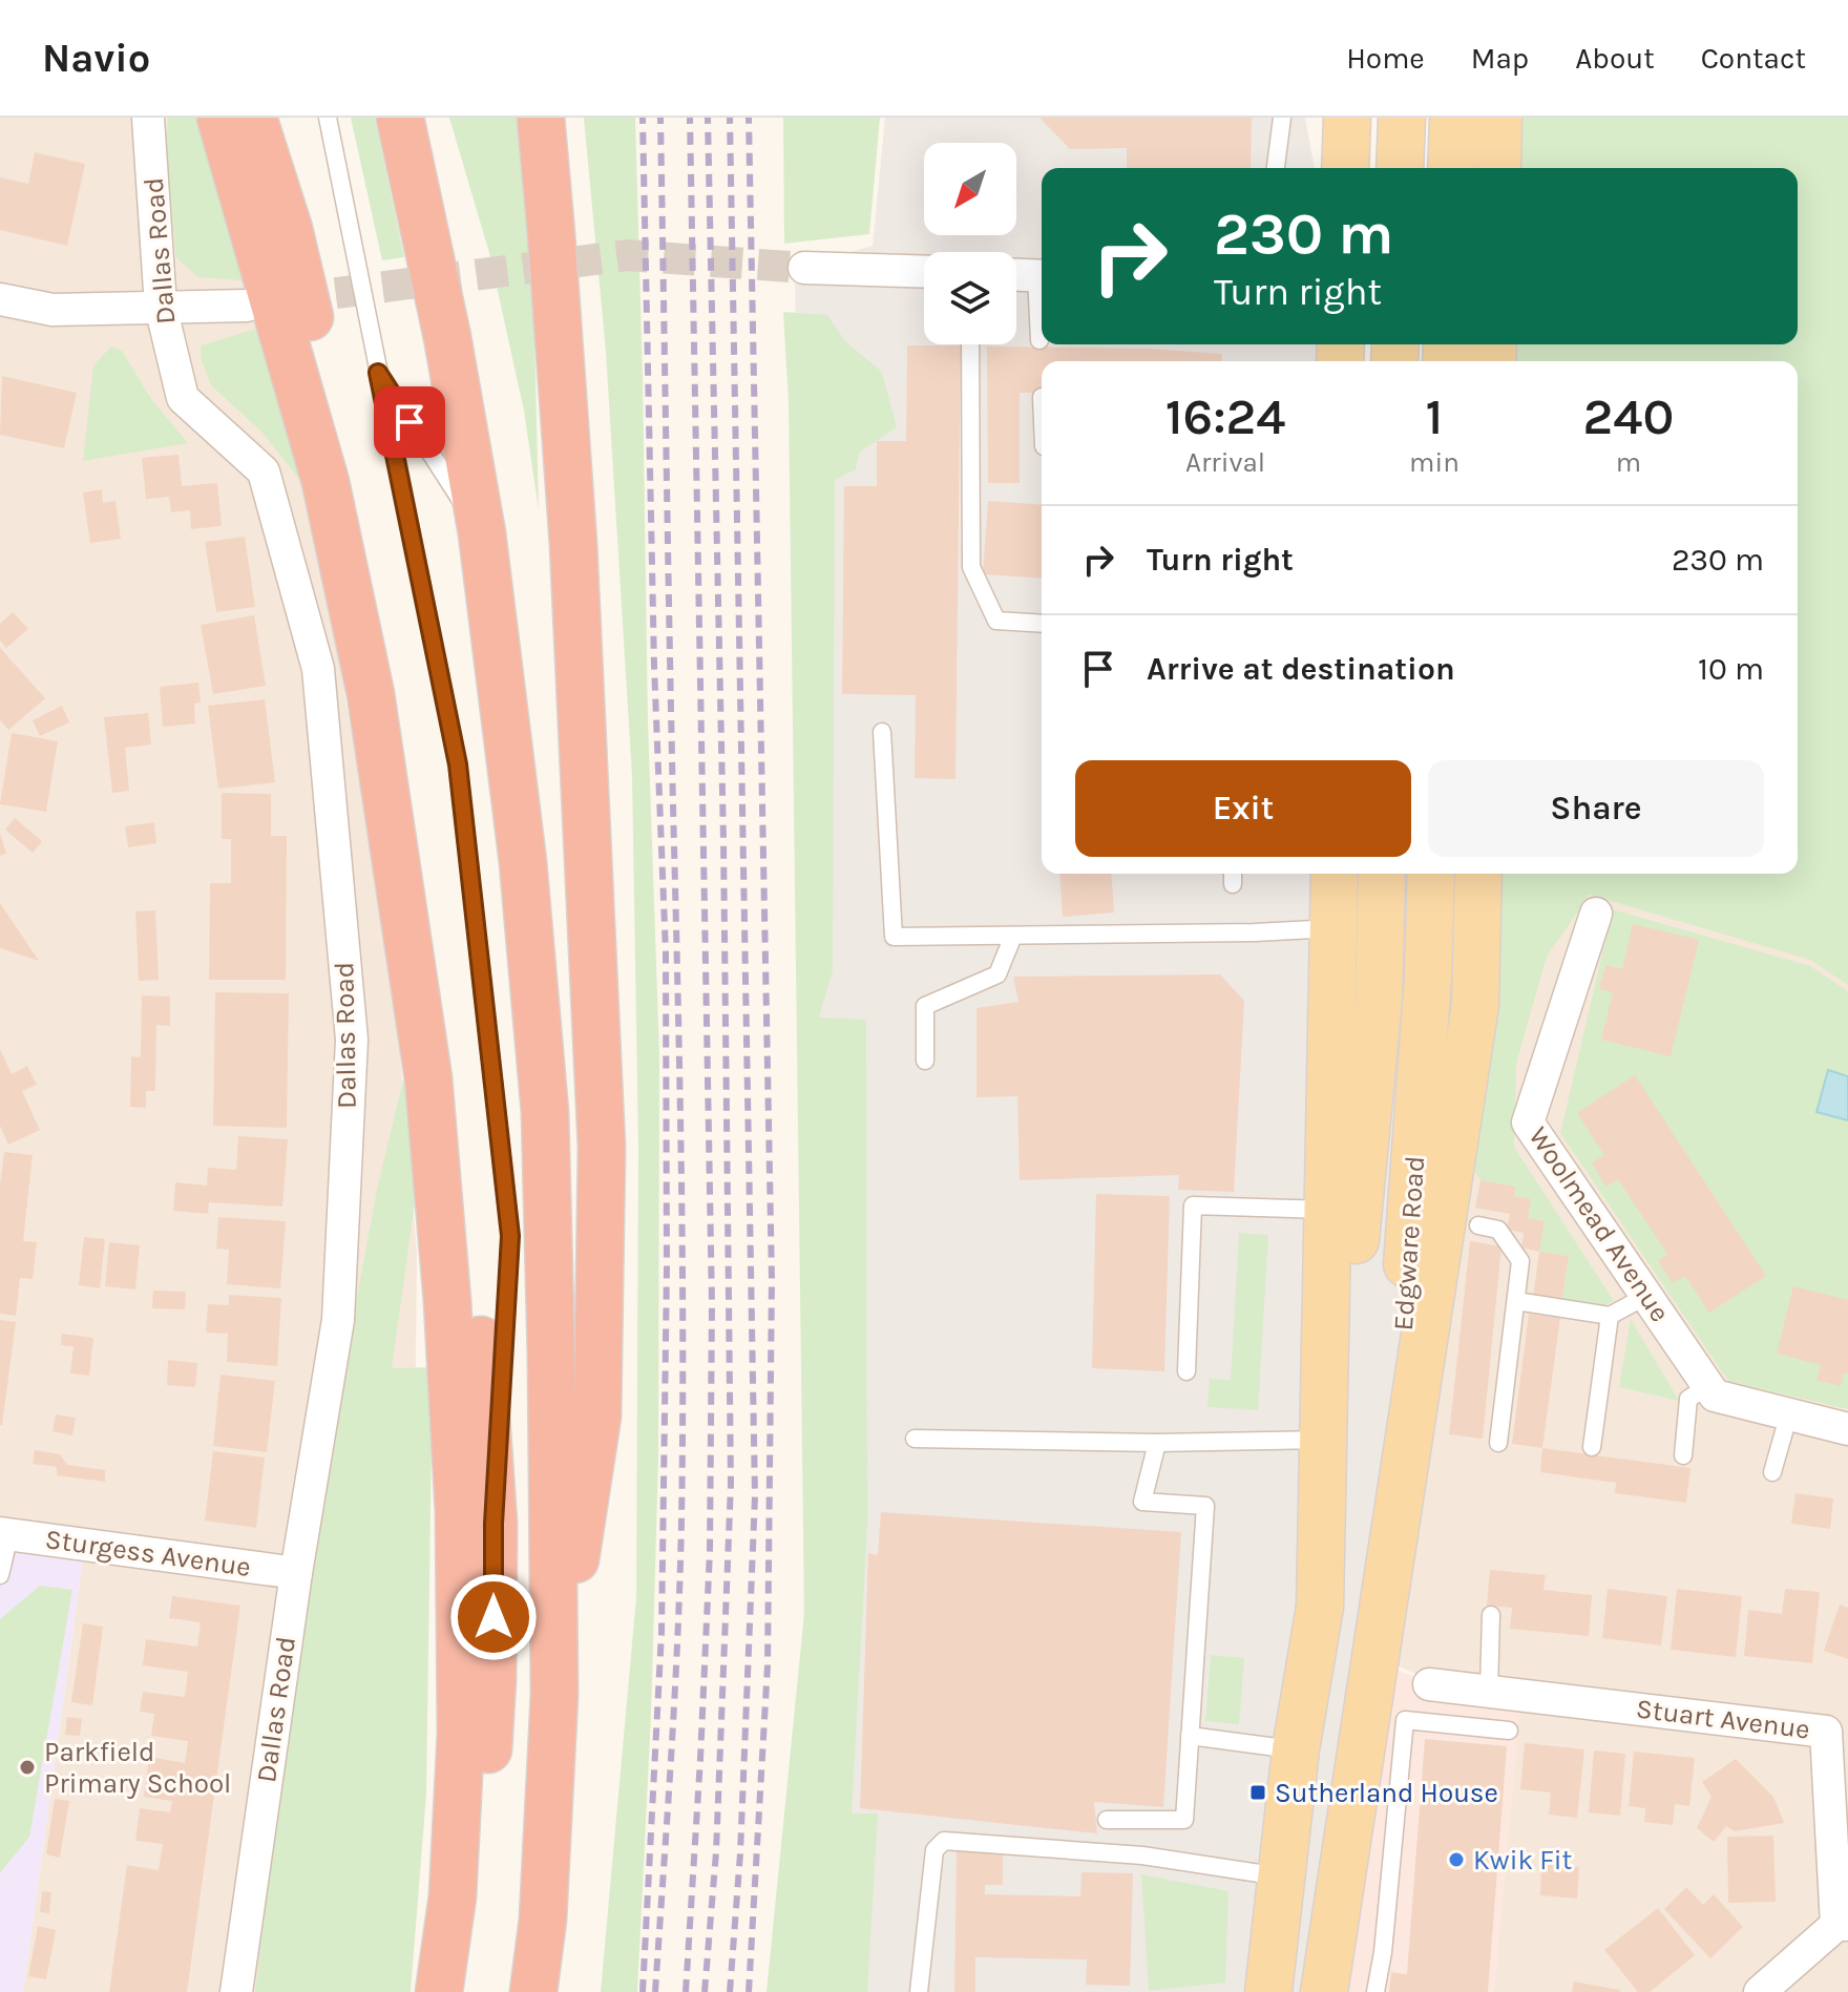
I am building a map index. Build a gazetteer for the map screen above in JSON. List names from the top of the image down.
{
  "streets": {
    "main road": ["Edgware Road"],
    "street": [
      "Dallas Road",
      "Woolmead Avenue",
      "Sturgess Avenue",
      "Stuart Avenue"
    ]
  },
  "crossings": [
    ["Dallas Road", "Sturgess Avenue"]
  ],
  "places": {
    "other": ["Parkfield Primary School", "Kwik Fit"],
    "transit": ["Sutherland House"]
  },
  "north": "bottom left",
  "page": {
    "header": "Navio",
    "nav": [
      "Home",
      "Map",
      "About",
      "Contact"
    ],
    "turn": ["230 m", "Turn right"],
    "eta": [
      "16:24",
      "Arrival",
      "1",
      "min",
      "240",
      "m"
    ],
    "list": [
      {
        "name": "Turn right",
        "value": "230 m"
      },
      {
        "name": "Arrive at destination",
        "value": "10 m"
      }
    ],
    "buttons": ["Exit", "Share"]
  }
}
